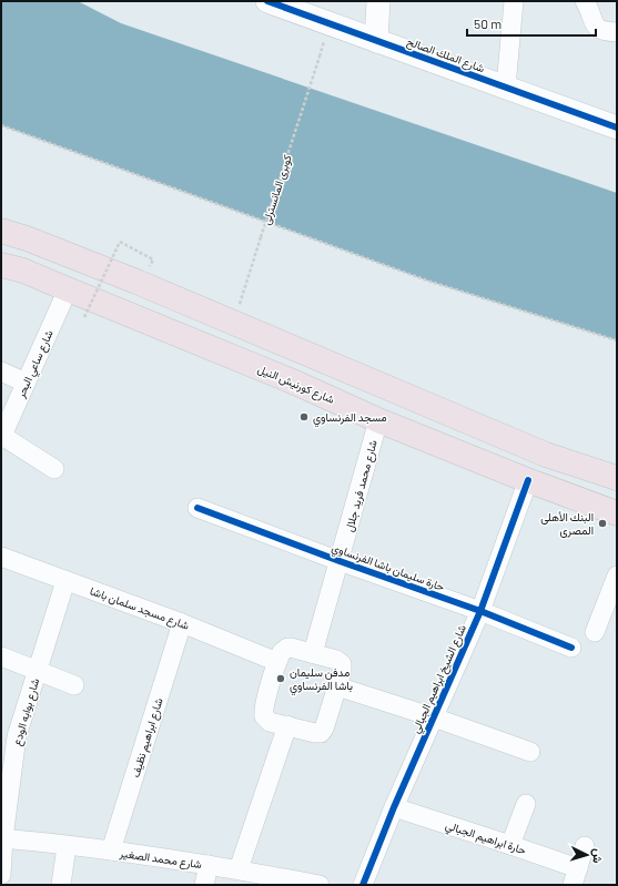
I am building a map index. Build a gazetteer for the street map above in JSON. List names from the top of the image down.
{
  "streets": {
    "highway": ["شارع كورنيش النيل"],
    "street": [
      "شارع الملك الصالح",
      "شارع ساعي البحر",
      "شارع محمد فريد جلال",
      "حارة سليمان باشا الفرنساوي",
      "شارع مسجد سلمان باشا",
      "شارع الشيخ ابراهيم الجبالي",
      "شارع بوابه الودع",
      "شارع ابراهيم نظيف",
      "حارة ابراهيم الجبالي",
      "شارع محمد الصغير"
    ],
    "path": ["كوبرى المانسترلى"]
  },
  "crossings": [
    ["شارع ساعي البحر", "شارع كورنيش النيل"],
    ["شارع كورنيش النيل", "شارع محمد فريد جلال"],
    ["شارع كورنيش النيل", "شارع الشيخ ابراهيم الجبالي"],
    ["شارع محمد فريد جلال", "حارة سليمان باشا الفرنساوي"],
    ["حارة سليمان باشا الفرنساوي", "شارع الشيخ ابراهيم الجبالي"],
    ["شارع مسجد سلمان باشا", "شارع بوابه الودع"],
    ["شارع مسجد سلمان باشا", "شارع ابراهيم نظيف"],
    ["شارع الشيخ ابراهيم الجبالي", "حارة ابراهيم الجبالي"],
    ["شارع بوابه الودع", "شارع محمد الصغير"],
    ["شارع ابراهيم نظيف", "شارع محمد الصغير"]
  ],
  "places": ["مسجد الفرنساوي", "البنك الأهلى المصرى", "مدفن سليمان باشا الفرنساوي"],
  "scale_bar": "50 m",
  "north": "right"
}
